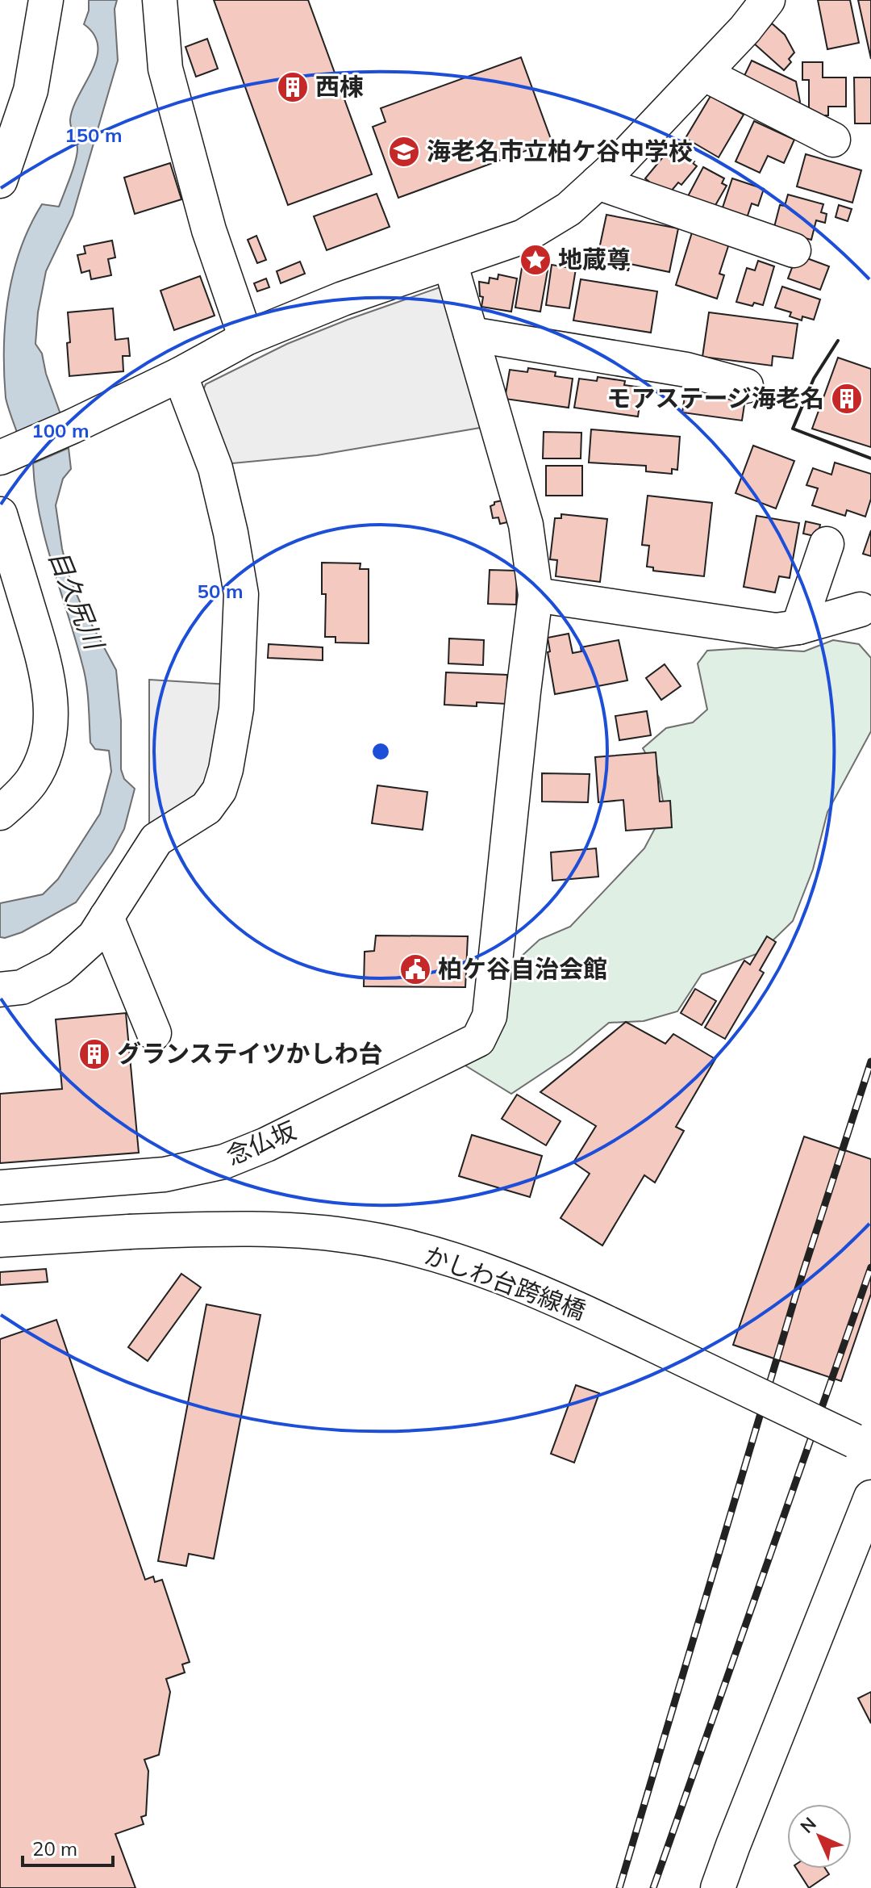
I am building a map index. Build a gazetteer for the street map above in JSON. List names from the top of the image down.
{
  "streets": {
    "street": ["念仏坂", "かしわ台跨線橋"]
  },
  "water": ["目久尻川"],
  "places": {
    "building": ["西棟", "モアステージ海老名", "グランステイツかしわ台"],
    "school or university": ["海老名市立柏ケ谷中学校"],
    "place": ["地蔵尊"],
    "public building": ["柏ケ谷自治会館"]
  },
  "scale_bar": "20 m",
  "north": "top left",
  "rings": ["150 m", "100 m", "50 m"]
}
